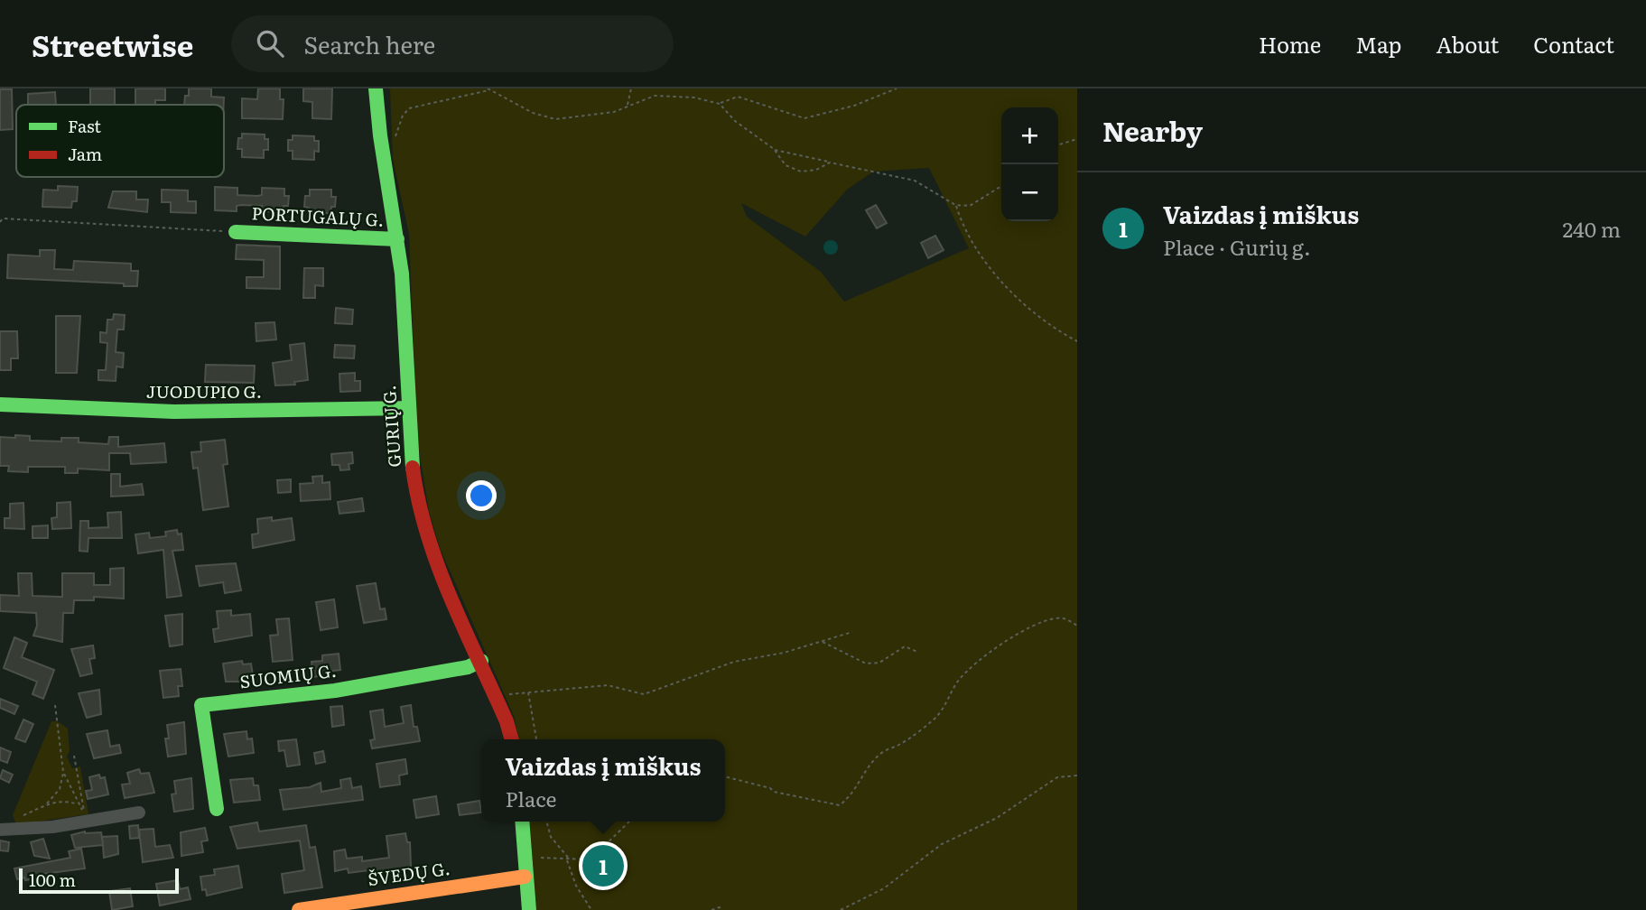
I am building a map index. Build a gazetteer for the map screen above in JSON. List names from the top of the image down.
{
  "streets": {
    "street": [
      "PORTUGALŲ G.",
      "JUODUPIO G.",
      "GURIŲ G.",
      "SUOMIŲ G.",
      "ŠVEDŲ G."
    ]
  },
  "crossings": [
    ["PORTUGALŲ G.", "GURIŲ G."],
    ["JUODUPIO G.", "GURIŲ G."],
    ["GURIŲ G.", "SUOMIŲ G."]
  ],
  "legend": ["Fast", "Jam"],
  "scale_bar": "100 m",
  "page": {
    "header": "Streetwise",
    "search": "Search here",
    "nav": [
      "Home",
      "Map",
      "About",
      "Contact"
    ],
    "heading": "Nearby",
    "map_buttons": ["+", "−"],
    "list": [
      {
        "mark": "1",
        "name": "Vaizdas į miškus",
        "note": "Place · Gurių g.",
        "value": "240 m"
      }
    ],
    "popup": ["Vaizdas į miškus", "Place"],
    "pins": "1",
    "scale": "100 m"
  }
}
